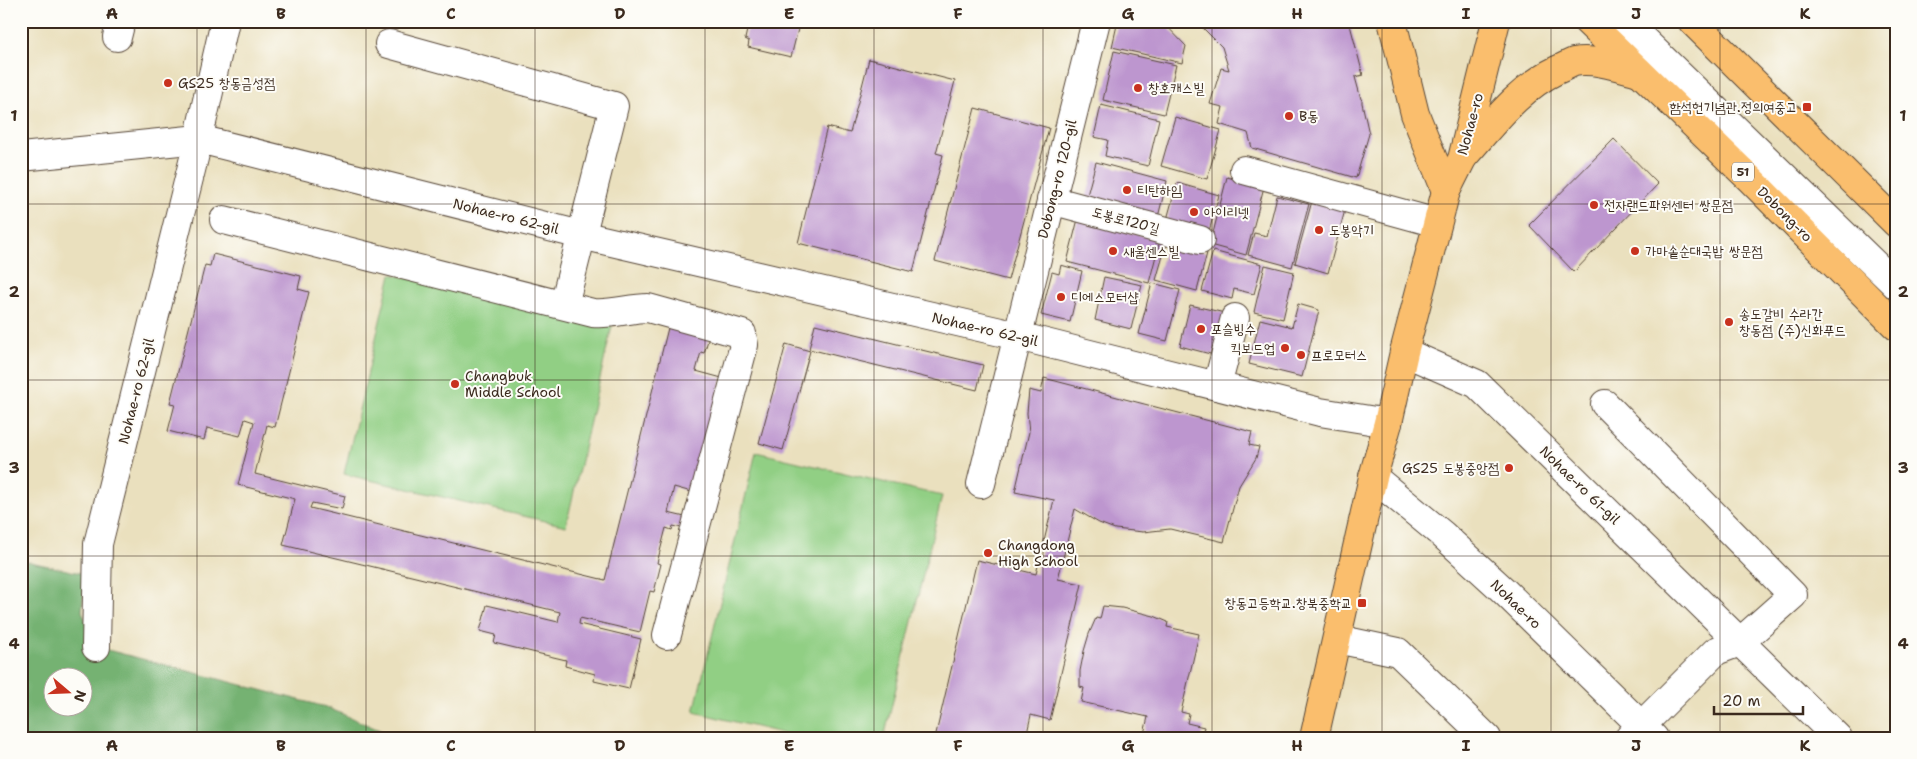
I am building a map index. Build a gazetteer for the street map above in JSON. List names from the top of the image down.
{
  "streets": {
    "main road": ["Nohae-ro", "51", "Dobong-ro"],
    "street": [
      "Dobong-ro 120-gil",
      "Nohae-ro 62-gil",
      "도봉로120길",
      "Nohae-ro 61-gil"
    ]
  },
  "crossings": [
    ["Nohae-ro", "Nohae-ro 62-gil"],
    ["Nohae-ro", "Nohae-ro 61-gil"],
    ["Dobong-ro 120-gil", "Nohae-ro 62-gil"],
    ["Dobong-ro 120-gil", "도봉로120길"]
  ],
  "places": {
    "other": [
      "GS25 창동금성점",
      "창호캐스빌",
      "B동",
      "티탄하임",
      "전자랜드파워센터 쌍문점",
      "아이리넷",
      "도봉악기",
      "새울센스빌",
      "가마솥순대국밥 쌍문점",
      "디에스모터샵",
      "송도갈비 수라간 창동점 (주)신화푸드",
      "포슬빙수",
      "킥보드업",
      "프로모터스",
      "Changbuk Middle School",
      "GS25 도봉중앙점",
      "Changdong High School"
    ],
    "transit": ["함석헌기념관.정의여중고", "창동고등학교.창북중학교"]
  },
  "scale_bar": "20 m",
  "north": "right",
  "grid": {
    "columns": [
      "A",
      "B",
      "C",
      "D",
      "E",
      "F",
      "G",
      "H",
      "I",
      "J",
      "K"
    ],
    "rows": [
      "1",
      "2",
      "3",
      "4"
    ]
  }
}
